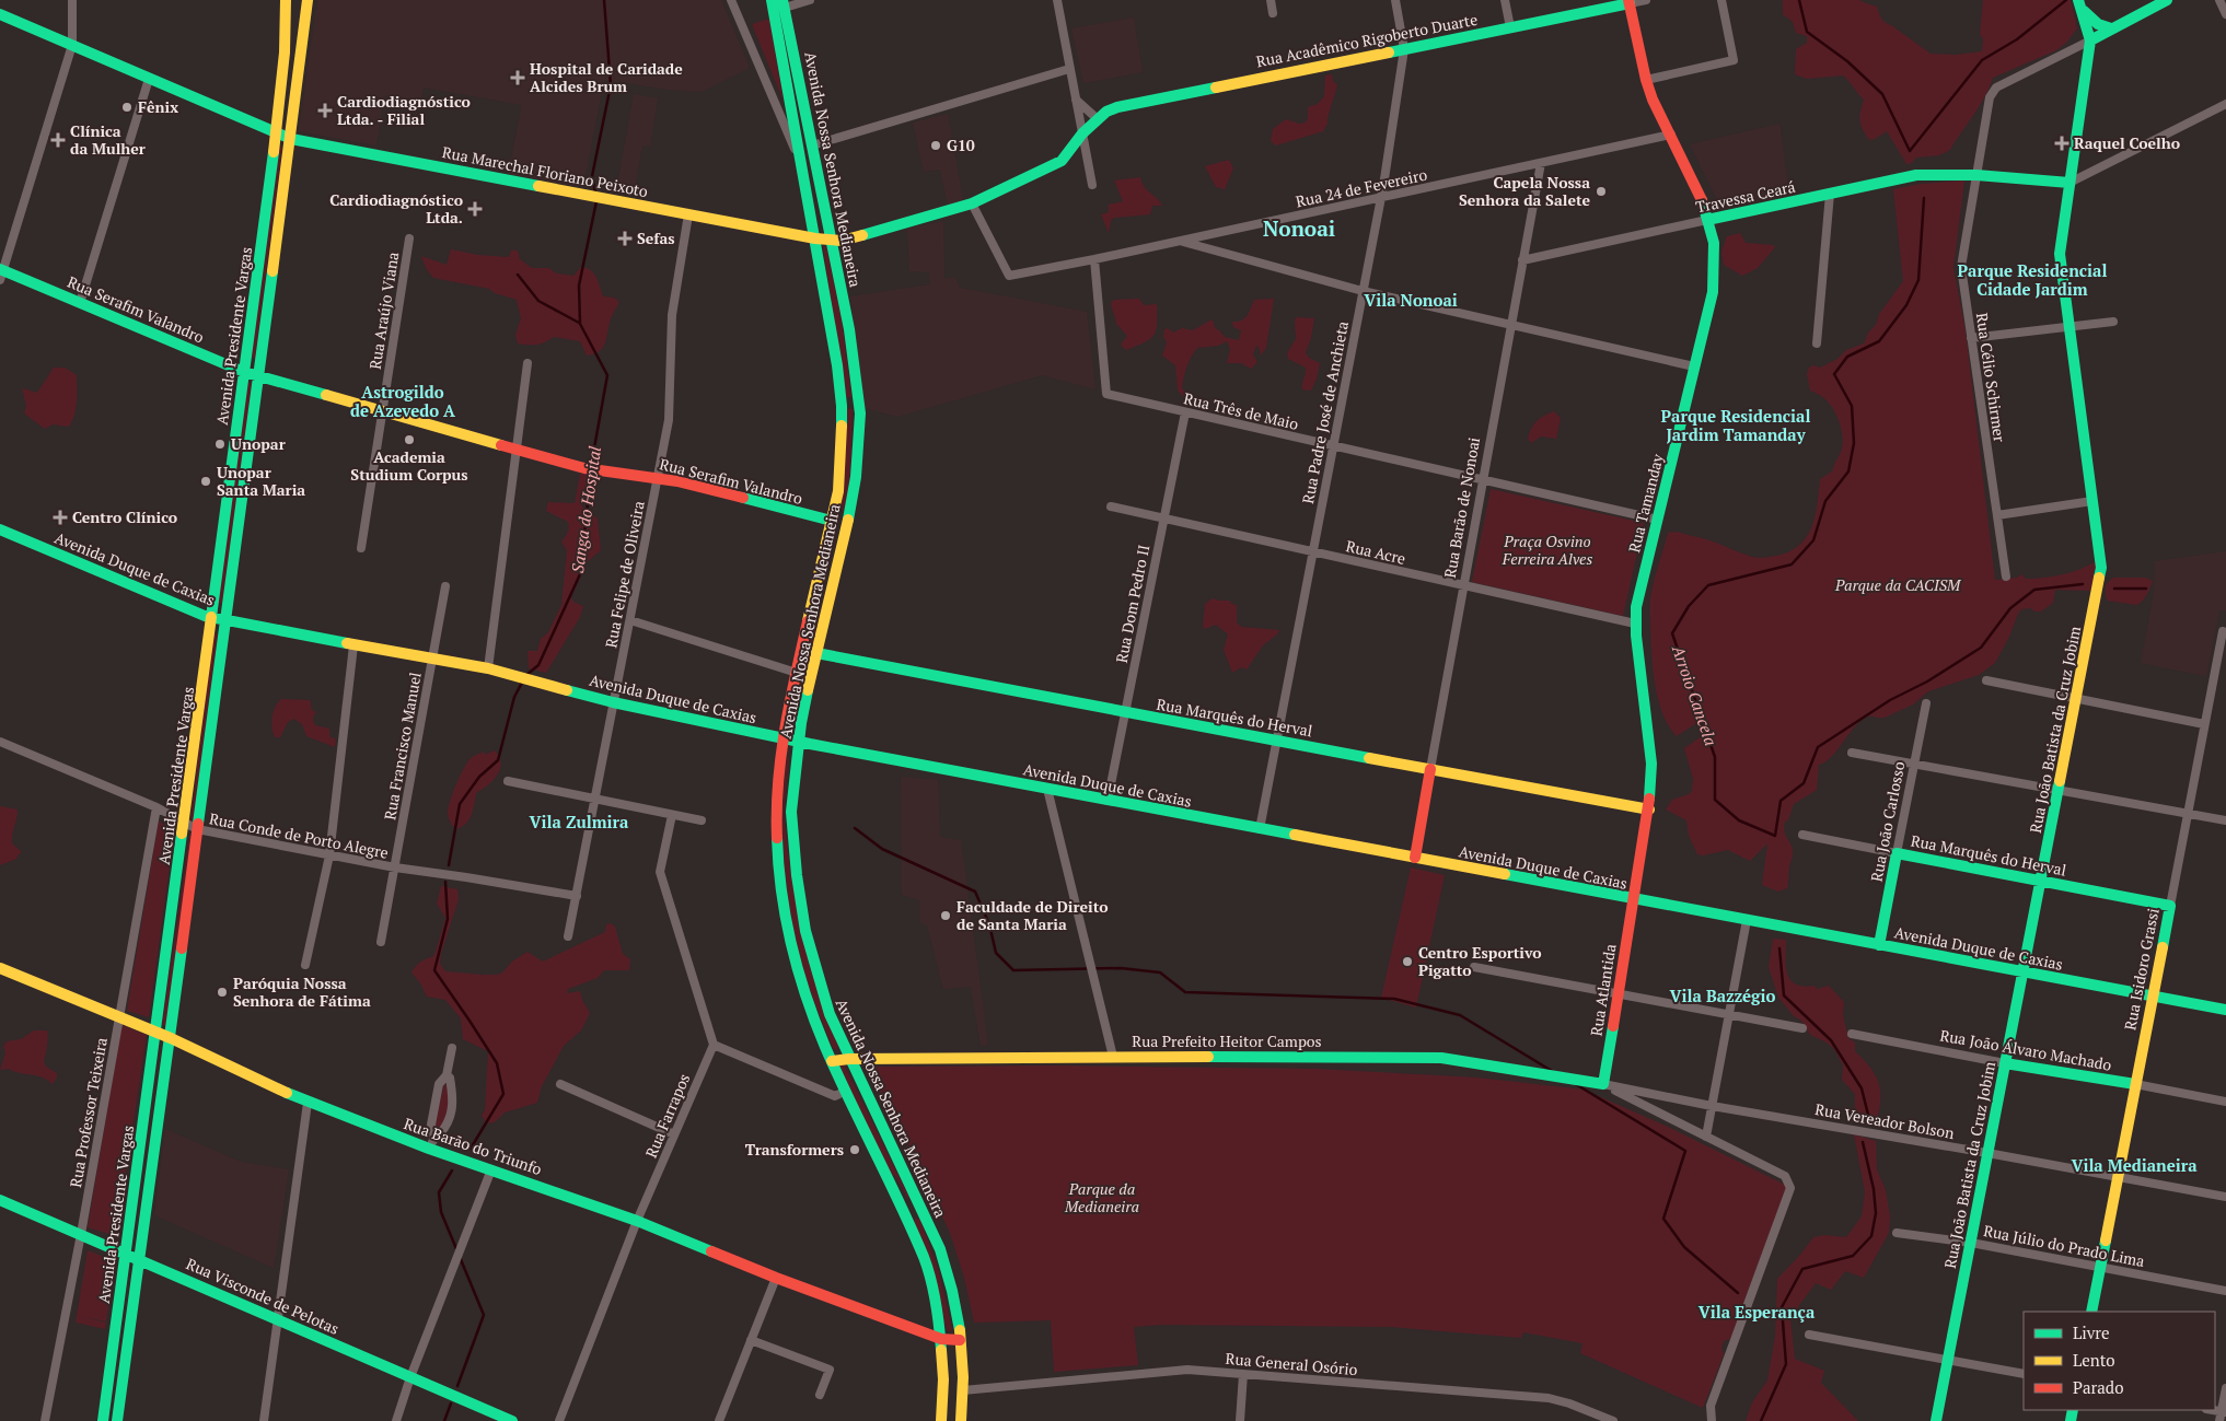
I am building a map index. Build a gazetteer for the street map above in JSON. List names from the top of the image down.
{
  "streets": {
    "street": [
      "Rua Acadêmico Rigoberto Duarte",
      "Avenida Nossa Senhora Medianeira",
      "Rua Marechal Floriano Peixoto",
      "Rua 24 de Fevereiro",
      "Travessa Ceará",
      "Rua Serafim Valandro",
      "Rua Araújo Viana",
      "Avenida Presidente Vargas",
      "Rua Célio Schirmer",
      "Rua Três de Maio",
      "Rua Padre José de Anchieta",
      "Rua Tamanday",
      "Rua Barão de Nonoai",
      "Rua Acre",
      "Avenida Duque de Caxias",
      "Rua Felipe de Oliveira",
      "Rua Dom Pedro II",
      "Rua Marquês do Herval",
      "Rua João Batista da Cruz Jobim",
      "Rua Francisco Manuel",
      "Rua João Carlosso",
      "Rua Conde de Porto Alegre",
      "Rua Isidoro Grassi",
      "Rua Atlantida",
      "Rua Prefeito Heitor Campos",
      "Rua João Álvaro Machado",
      "Rua Professor Teixeira",
      "Rua Farrapos",
      "Rua Vereador Bolson",
      "Rua Barão do Triunfo",
      "Rua Júlio do Prado Lima",
      "Rua Visconde de Pelotas",
      "Rua General Osório"
    ]
  },
  "crossings": [
    ["Rua Acadêmico Rigoberto Duarte", "Rua Marechal Floriano Peixoto"],
    ["Rua Acadêmico Rigoberto Duarte", "Rua Padre José de Anchieta"],
    ["Rua Acadêmico Rigoberto Duarte", "Rua Tamanday"],
    ["Avenida Nossa Senhora Medianeira", "Rua Marechal Floriano Peixoto"],
    ["Avenida Nossa Senhora Medianeira", "Rua Serafim Valandro"],
    ["Avenida Nossa Senhora Medianeira", "Avenida Duque de Caxias"],
    ["Avenida Nossa Senhora Medianeira", "Rua Marquês do Herval"],
    ["Avenida Nossa Senhora Medianeira", "Rua Prefeito Heitor Campos"],
    ["Avenida Nossa Senhora Medianeira", "Rua Barão do Triunfo"],
    ["Avenida Nossa Senhora Medianeira", "Rua General Osório"],
    ["Rua Marechal Floriano Peixoto", "Rua 24 de Fevereiro"],
    ["Rua Marechal Floriano Peixoto", "Avenida Presidente Vargas"],
    ["Rua Marechal Floriano Peixoto", "Rua Felipe de Oliveira"],
    ["Rua 24 de Fevereiro", "Rua Três de Maio"],
    ["Rua 24 de Fevereiro", "Rua Padre José de Anchieta"],
    ["Rua 24 de Fevereiro", "Rua Tamanday"],
    ["Rua 24 de Fevereiro", "Rua Barão de Nonoai"],
    ["Travessa Ceará", "Rua Célio Schirmer"],
    ["Travessa Ceará", "Rua Tamanday"],
    ["Travessa Ceará", "Rua Barão de Nonoai"],
    ["Travessa Ceará", "Rua João Batista da Cruz Jobim"],
    ["Rua Serafim Valandro", "Rua Araújo Viana"],
    ["Rua Serafim Valandro", "Avenida Presidente Vargas"],
    ["Rua Serafim Valandro", "Rua Felipe de Oliveira"],
    ["Avenida Presidente Vargas", "Avenida Duque de Caxias"],
    ["Avenida Presidente Vargas", "Rua Conde de Porto Alegre"],
    ["Avenida Presidente Vargas", "Rua Barão do Triunfo"],
    ["Avenida Presidente Vargas", "Rua Visconde de Pelotas"],
    ["Rua Célio Schirmer", "Rua João Batista da Cruz Jobim"],
    ["Rua Três de Maio", "Rua Padre José de Anchieta"],
    ["Rua Três de Maio", "Rua Tamanday"],
    ["Rua Três de Maio", "Rua Barão de Nonoai"],
    ["Rua Três de Maio", "Rua Dom Pedro II"],
    ["Rua Padre José de Anchieta", "Rua Acre"],
    ["Rua Padre José de Anchieta", "Avenida Duque de Caxias"],
    ["Rua Padre José de Anchieta", "Rua Marquês do Herval"],
    ["Rua Tamanday", "Rua Acre"],
    ["Rua Tamanday", "Avenida Duque de Caxias"],
    ["Rua Tamanday", "Rua Marquês do Herval"],
    ["Rua Tamanday", "Rua Atlantida"],
    ["Rua Barão de Nonoai", "Rua Acre"],
    ["Rua Barão de Nonoai", "Avenida Duque de Caxias"],
    ["Rua Barão de Nonoai", "Rua Marquês do Herval"],
    ["Rua Acre", "Rua Dom Pedro II"],
    ["Avenida Duque de Caxias", "Rua Felipe de Oliveira"],
    ["Avenida Duque de Caxias", "Rua Dom Pedro II"],
    ["Avenida Duque de Caxias", "Rua João Batista da Cruz Jobim"],
    ["Avenida Duque de Caxias", "Rua Francisco Manuel"],
    ["Avenida Duque de Caxias", "Rua João Carlosso"],
    ["Avenida Duque de Caxias", "Rua Isidoro Grassi"],
    ["Avenida Duque de Caxias", "Rua Atlantida"],
    ["Rua Felipe de Oliveira", "Rua Conde de Porto Alegre"],
    ["Rua Dom Pedro II", "Rua Marquês do Herval"],
    ["Rua Marquês do Herval", "Rua João Batista da Cruz Jobim"],
    ["Rua Marquês do Herval", "Rua João Carlosso"],
    ["Rua Marquês do Herval", "Rua Isidoro Grassi"],
    ["Rua João Batista da Cruz Jobim", "Rua João Álvaro Machado"],
    ["Rua João Batista da Cruz Jobim", "Rua Vereador Bolson"],
    ["Rua João Batista da Cruz Jobim", "Rua Júlio do Prado Lima"],
    ["Rua Francisco Manuel", "Rua Conde de Porto Alegre"],
    ["Rua Conde de Porto Alegre", "Rua Professor Teixeira"],
    ["Rua Isidoro Grassi", "Rua João Álvaro Machado"],
    ["Rua Isidoro Grassi", "Rua Vereador Bolson"],
    ["Rua Isidoro Grassi", "Rua Júlio do Prado Lima"],
    ["Rua Atlantida", "Rua Prefeito Heitor Campos"],
    ["Rua Atlantida", "Rua Vereador Bolson"],
    ["Rua Prefeito Heitor Campos", "Rua Vereador Bolson"],
    ["Rua Professor Teixeira", "Rua Barão do Triunfo"],
    ["Rua Professor Teixeira", "Rua Visconde de Pelotas"],
    ["Rua Farrapos", "Rua Barão do Triunfo"]
  ],
  "districts": [
    "Nonoai",
    "Parque Residencial Cidade Jardim",
    "Vila Nonoai",
    "Astrogildo de Azevedo A",
    "Parque Residencial Jardim Tamanday",
    "Vila Zulmira",
    "Vila Bazzégio",
    "Vila Medianeira",
    "Vila Esperança"
  ],
  "water": ["Sanga do Hospital", "Arroio Cancela"],
  "parks": ["Praça Osvino Ferreira Alves", "Parque da CACISM", "Parque da Medianeira"],
  "places": {
    "health": [
      "Hospital de Caridade Alcides Brum",
      "Cardiodiagnóstico Ltda. - Filial",
      "Clínica da Mulher",
      "Raquel Coelho",
      "Cardiodiagnóstico Ltda.",
      "Sefas",
      "Centro Clínico"
    ],
    "other": [
      "Fênix",
      "G10",
      "Capela Nossa Senhora da Salete",
      "Academia Studium Corpus",
      "Unopar",
      "Unopar Santa Maria",
      "Faculdade de Direito de Santa Maria",
      "Centro Esportivo Pigatto",
      "Paróquia Nossa Senhora de Fátima",
      "Transformers"
    ]
  },
  "legend": ["Livre", "Lento", "Parado"]
}
